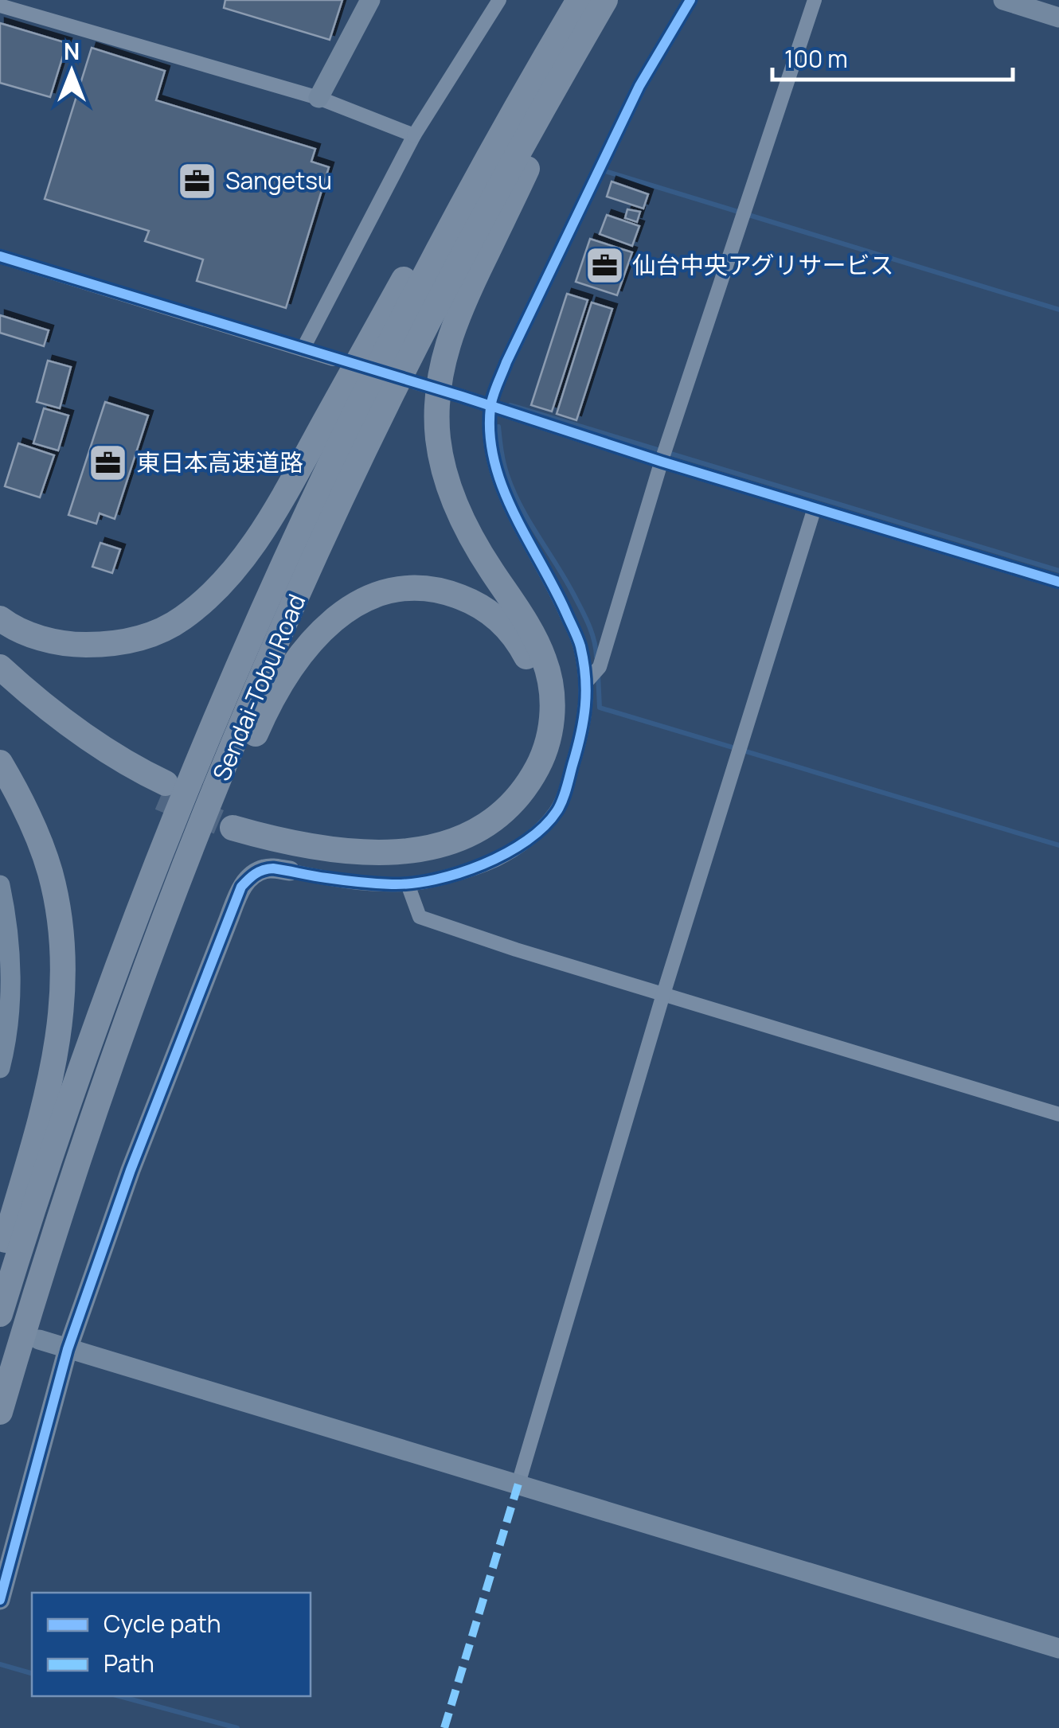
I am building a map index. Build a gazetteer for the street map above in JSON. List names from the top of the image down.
{
  "streets": {
    "highway": ["Sendai-Tobu Road"]
  },
  "places": {
    "office": ["Sangetsu", "仙台中央アグリサービス", "東日本高速道路"]
  },
  "legend": ["Cycle path", "Path"],
  "scale_bar": "100 m",
  "north": "top"
}
